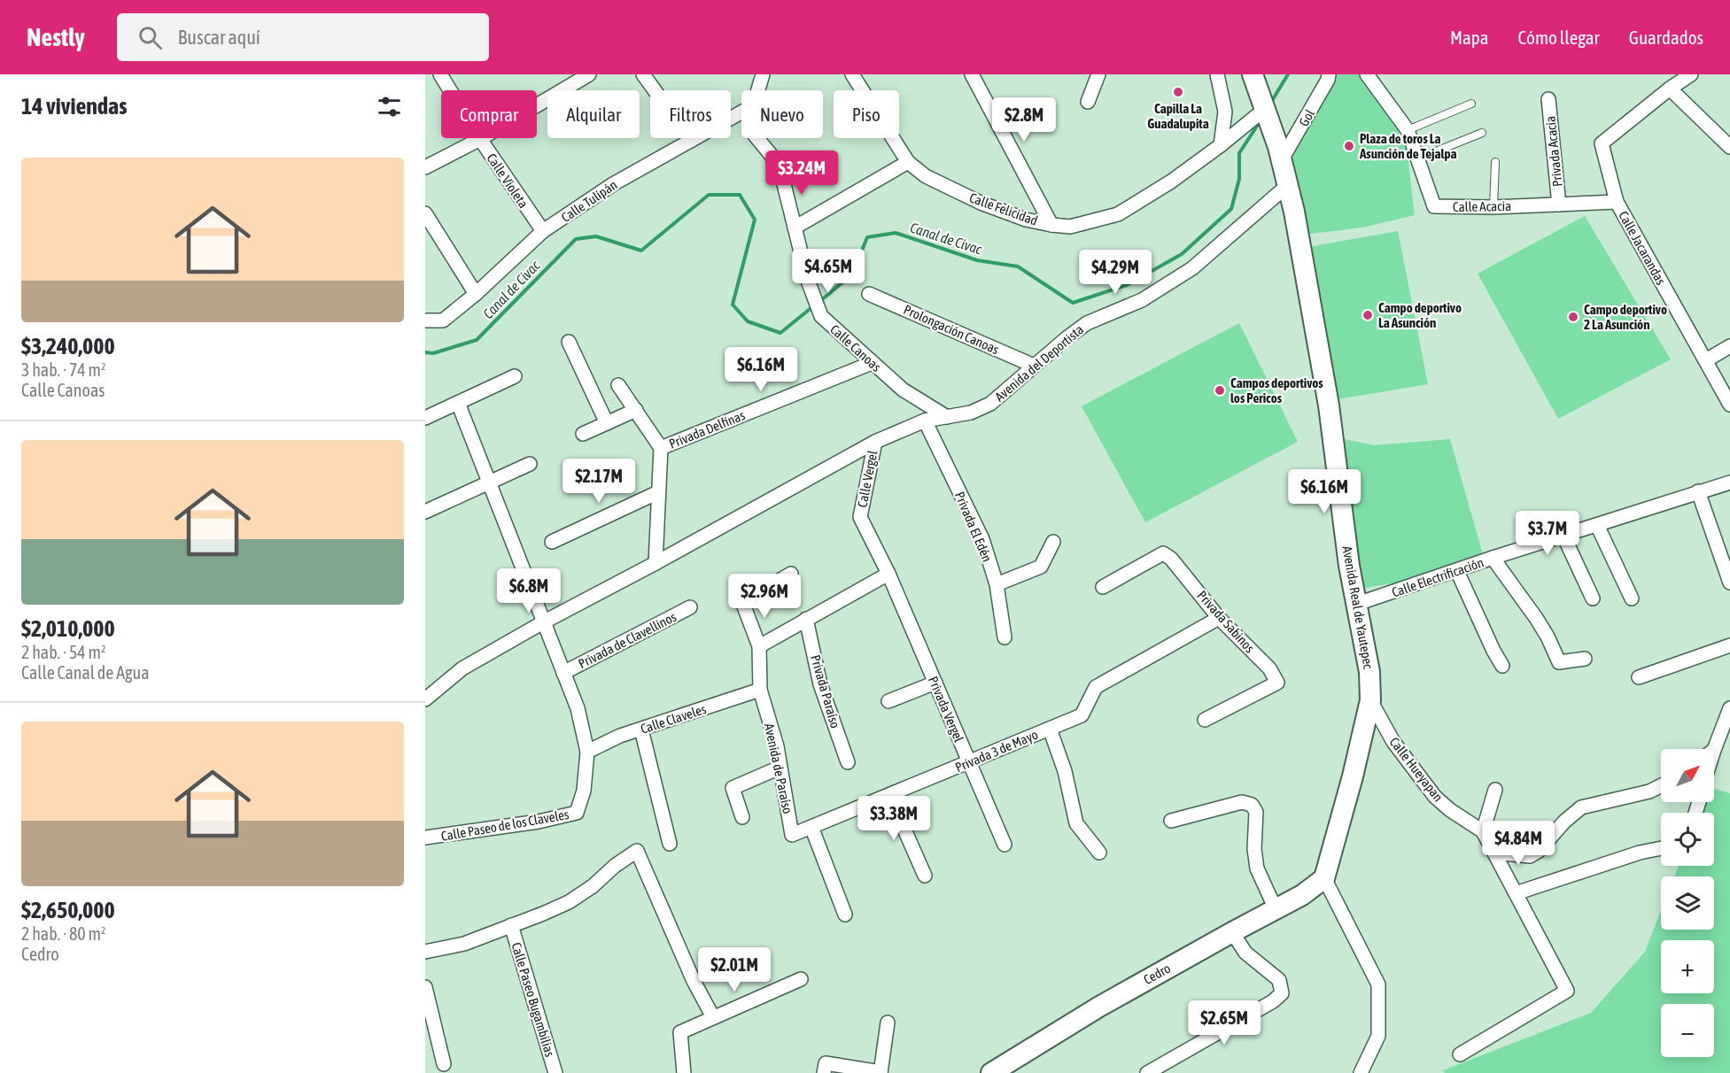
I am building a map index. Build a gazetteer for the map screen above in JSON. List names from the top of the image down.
{
  "streets": {
    "street": [
      "Gol",
      "Privada Acacia",
      "Calle Violeta",
      "Calle Tulipán",
      "Calle Acacia",
      "Calle Felicidad",
      "Calle Jacarandas",
      "Prolongación Canoas",
      "Calle Canoas",
      "Avenida del Deportista",
      "Privada Delfinas",
      "Calle Vergel",
      "Privada El Edén",
      "Calle Electrificación",
      "Avenida Real de Yautepec",
      "Privada Sabinos",
      "Privada de Clavellinos",
      "Privada Paraíso",
      "Privada Vergel",
      "Calle Claveles",
      "Privada 3 de Mayo",
      "Avenida de Paraíso",
      "Calle Hueyapan",
      "Calle Paseo de los Claveles",
      "Cedro",
      "Calle Paseo Bugambilias"
    ]
  },
  "crossings": [
    ["Gol", "Avenida Real de Yautepec"],
    ["Privada Acacia", "Calle Acacia"],
    ["Calle Violeta", "Calle Tulipán"],
    ["Calle Acacia", "Calle Jacarandas"],
    ["Calle Felicidad", "Avenida Real de Yautepec"],
    ["Prolongación Canoas", "Avenida del Deportista"],
    ["Calle Canoas", "Avenida del Deportista"],
    ["Calle Canoas", "Privada Delfinas"],
    ["Avenida del Deportista", "Privada Delfinas"],
    ["Avenida del Deportista", "Calle Vergel"],
    ["Avenida del Deportista", "Privada El Edén"],
    ["Avenida del Deportista", "Avenida Real de Yautepec"],
    ["Avenida del Deportista", "Calle Paseo de los Claveles"],
    ["Calle Vergel", "Privada Vergel"],
    ["Calle Electrificación", "Avenida Real de Yautepec"],
    ["Avenida Real de Yautepec", "Calle Hueyapan"],
    ["Avenida Real de Yautepec", "Cedro"],
    ["Privada Sabinos", "Privada 3 de Mayo"],
    ["Privada de Clavellinos", "Calle Paseo de los Claveles"],
    ["Privada Vergel", "Privada 3 de Mayo"],
    ["Calle Claveles", "Avenida de Paraíso"],
    ["Calle Claveles", "Calle Paseo de los Claveles"],
    ["Privada 3 de Mayo", "Avenida de Paraíso"]
  ],
  "water": ["Canal de Civac"],
  "places": [
    "Capilla La Guadalupita",
    "Plaza de toros La Asunción de Tejalpa",
    "Campo deportivo La Asunción",
    "Campo deportivo 2 La Asunción",
    "Campos deportivos los Pericos"
  ],
  "north": "top right",
  "page": {
    "header": "Nestly",
    "search": "Buscar aquí",
    "nav": ["Mapa", "Cómo llegar", "Guardados"],
    "heading": "14 viviendas",
    "chip": [
      "Comprar",
      "Alquilar",
      "Filtros",
      "Nuevo",
      "Piso"
    ],
    "price": [
      "$2.8M",
      "$3.24M",
      "$4.65M",
      "$4.29M",
      "$6.16M",
      "$2.17M",
      "$6.16M",
      "$3.7M",
      "$6.8M",
      "$2.96M",
      "$3.38M",
      "$4.84M",
      "$2.01M",
      "$2.65M"
    ],
    "list": [
      {
        "name": "$3,240,000",
        "note": "3 hab. · 74 m² · Calle Canoas"
      },
      {
        "name": "$2,010,000",
        "note": "2 hab. · 54 m² · Calle Canal de Agua"
      },
      {
        "name": "$2,650,000",
        "note": "2 hab. · 80 m² · Cedro"
      }
    ],
    "map_buttons": ["+", "−"]
  }
}
